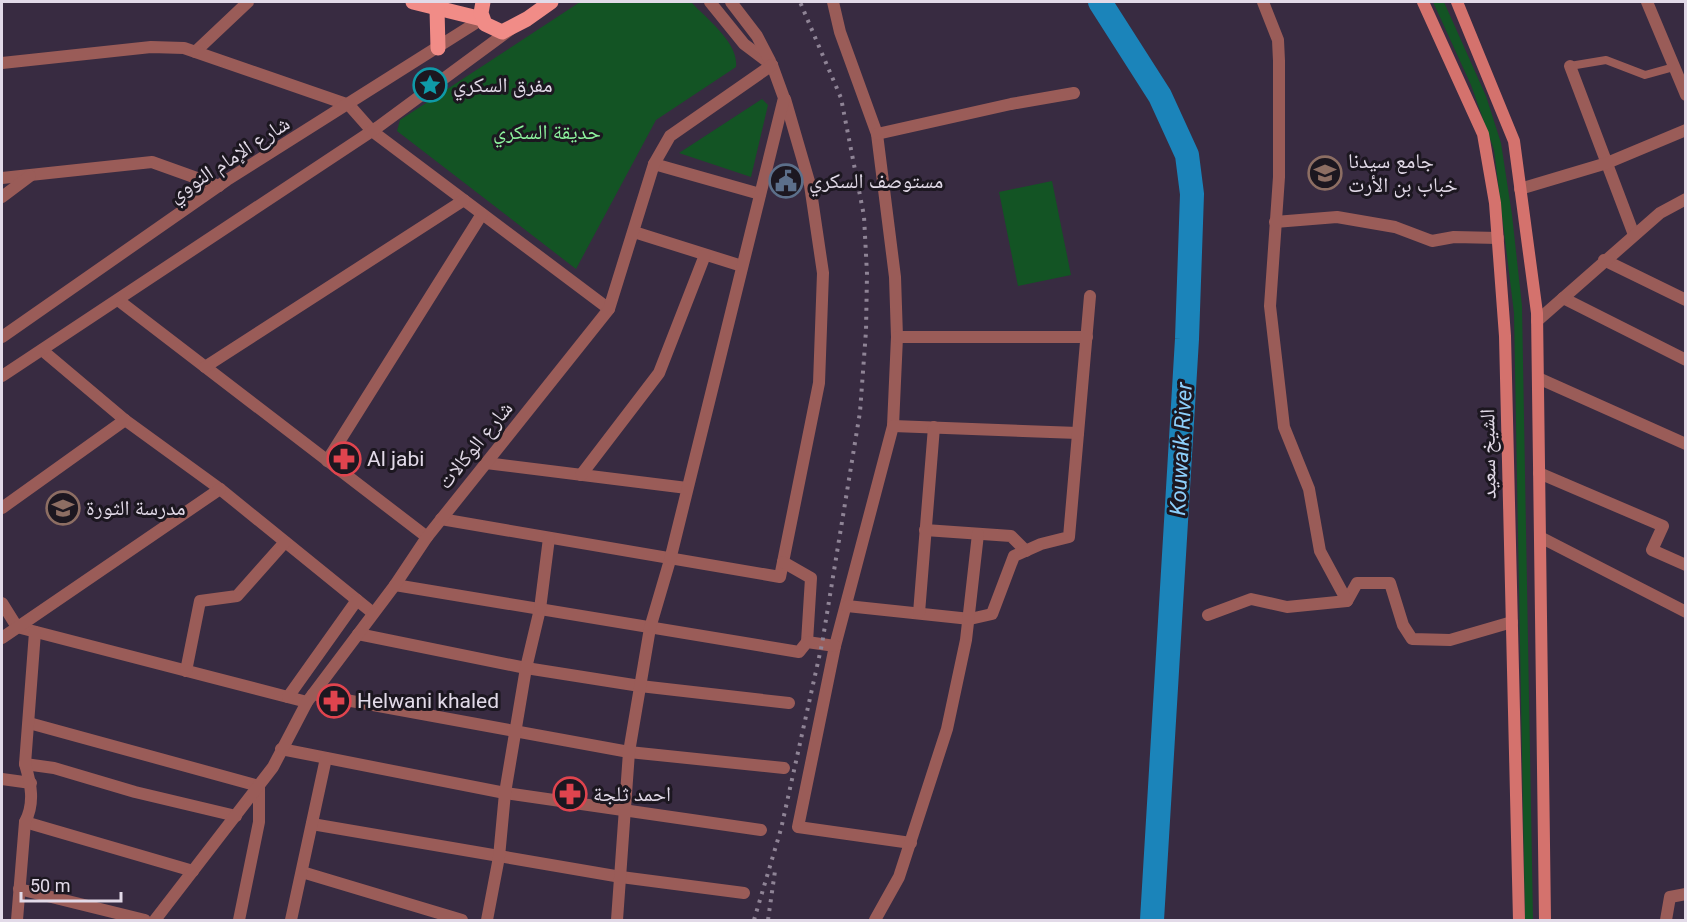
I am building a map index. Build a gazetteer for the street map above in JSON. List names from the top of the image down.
{
  "streets": {
    "main road": ["الشيخ سعيد"],
    "street": ["شارع الإمام النووي", "شارع الوكالات"]
  },
  "water": ["Kouwaik River"],
  "parks": ["حديقة السكري"],
  "places": {
    "place": ["مفرق السكري"],
    "school or university": ["جامع سيدنا خباب بن الأرت", "مدرسة الثورة"],
    "public building": ["مستوصف السكري"],
    "pharmacy": ["Al jabi", "Helwani khaled", "احمد ثلجة"]
  },
  "scale_bar": "50 m"
}
